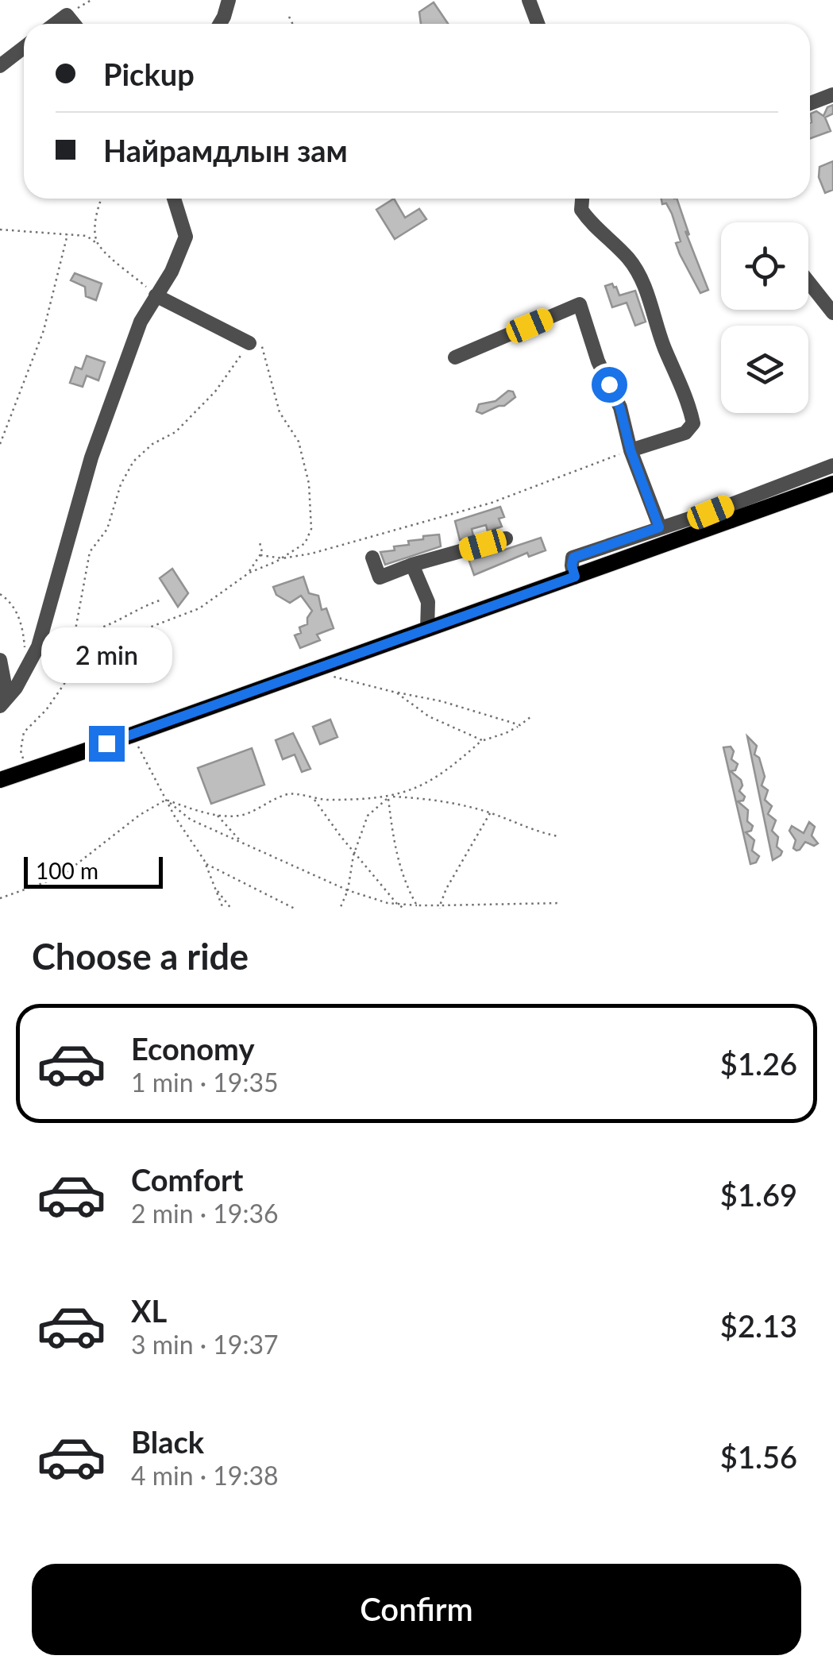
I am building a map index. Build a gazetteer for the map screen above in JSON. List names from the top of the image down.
{
  "scale_bar": "100 m",
  "page": {
    "banner": ["Pickup", "Найрамдлын зам"],
    "bubble": "2 min",
    "scale": "100 m",
    "heading": "Choose a ride",
    "list": [
      {
        "name": "Economy",
        "note": "1 min · 19:35",
        "value": "$1.26"
      },
      {
        "name": "Comfort",
        "note": "2 min · 19:36",
        "value": "$1.69"
      },
      {
        "name": "XL",
        "note": "3 min · 19:37",
        "value": "$2.13"
      },
      {
        "name": "Black",
        "note": "4 min · 19:38",
        "value": "$1.56"
      }
    ],
    "buttons": "Confirm"
  }
}
